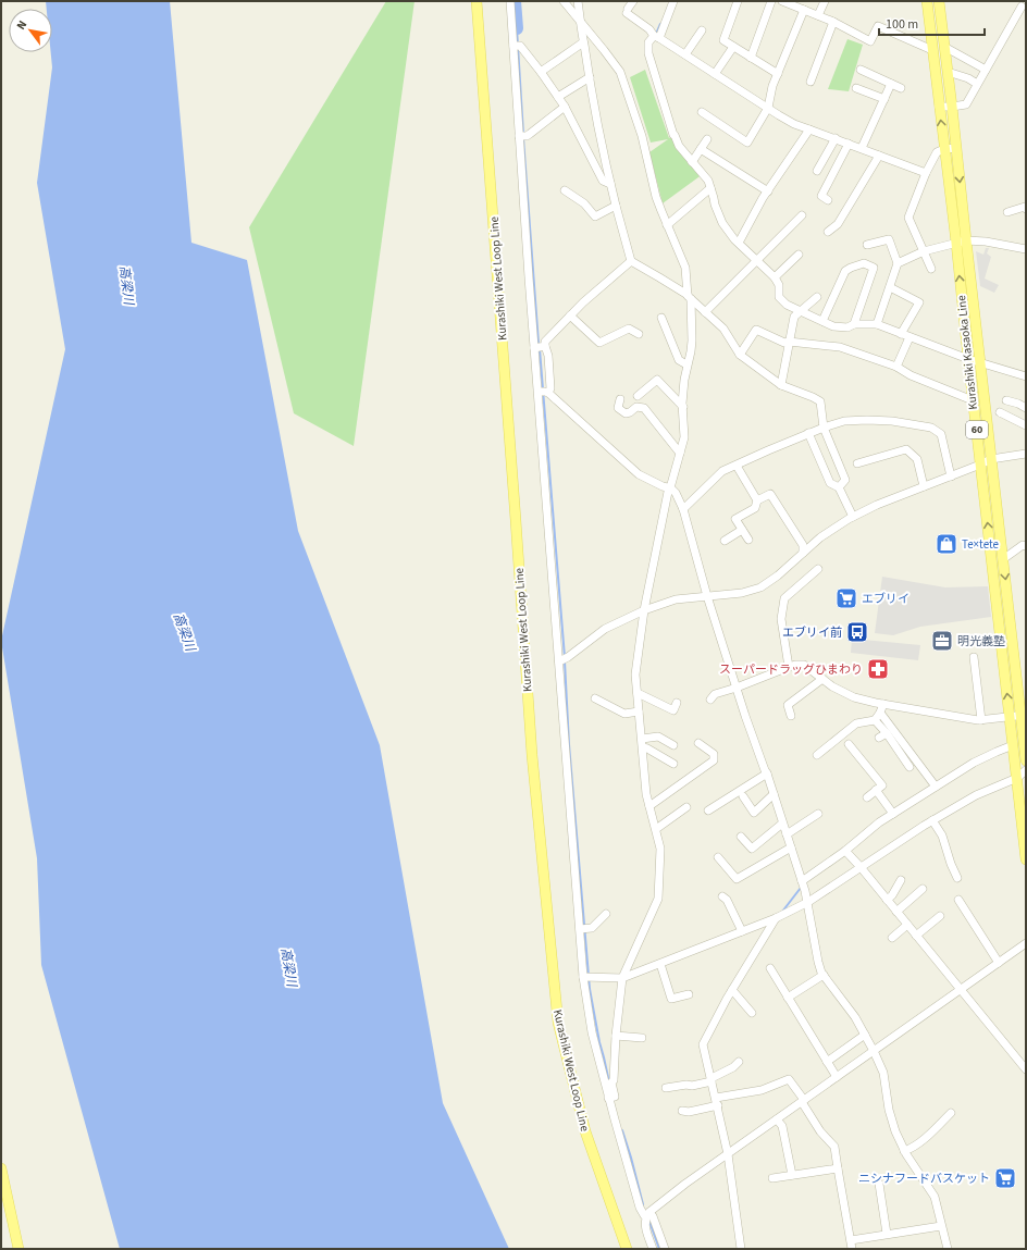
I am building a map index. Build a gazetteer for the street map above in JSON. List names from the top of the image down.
{
  "streets": {
    "main road": ["Kurashiki West Loop Line", "Kurashiki Kasaoka Line", "60"]
  },
  "water": ["高梁川"],
  "places": {
    "shop": ["Te×tete"],
    "supermarket": ["エブリイ", "ニシナフードバスケット"],
    "bus stop": ["エブリイ前"],
    "office": ["明光義塾"],
    "pharmacy": ["スーパードラッグひまわり"]
  },
  "scale_bar": "100 m",
  "north": "top left"
}
